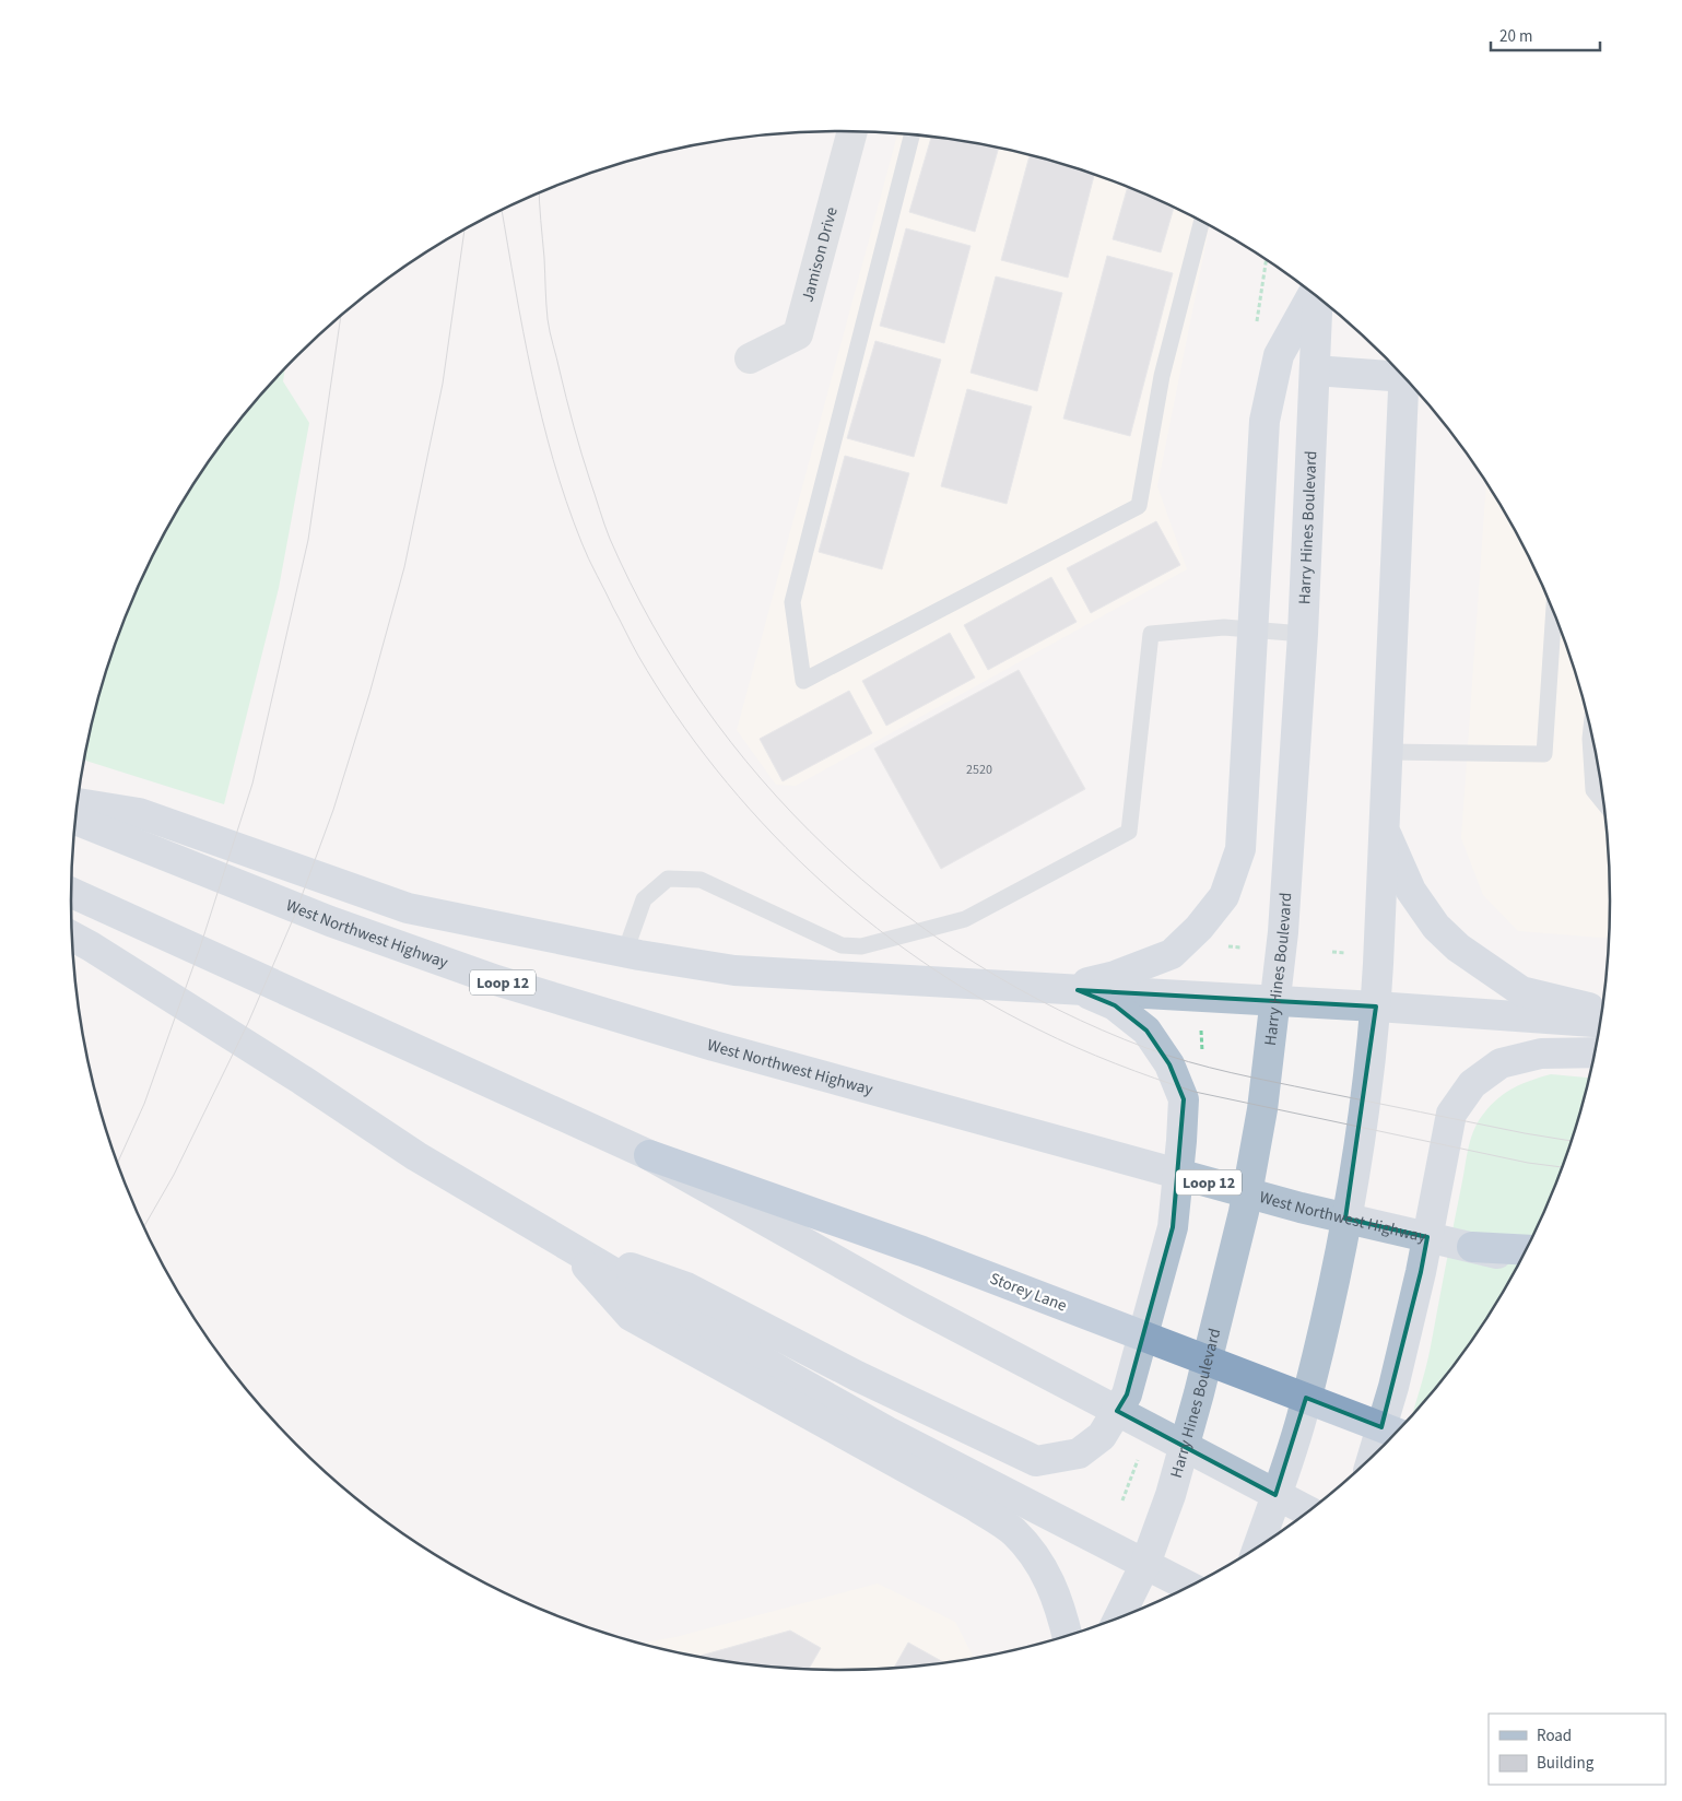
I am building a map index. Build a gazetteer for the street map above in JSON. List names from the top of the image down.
{
  "streets": {
    "highway": ["Storey Lane"],
    "main road": ["Harry Hines Boulevard", "West Northwest Highway", "Loop 12"],
    "street": ["Jamison Drive"]
  },
  "house_numbers": ["2520"],
  "legend": ["Road", "Building"],
  "scale_bar": "20 m"
}
